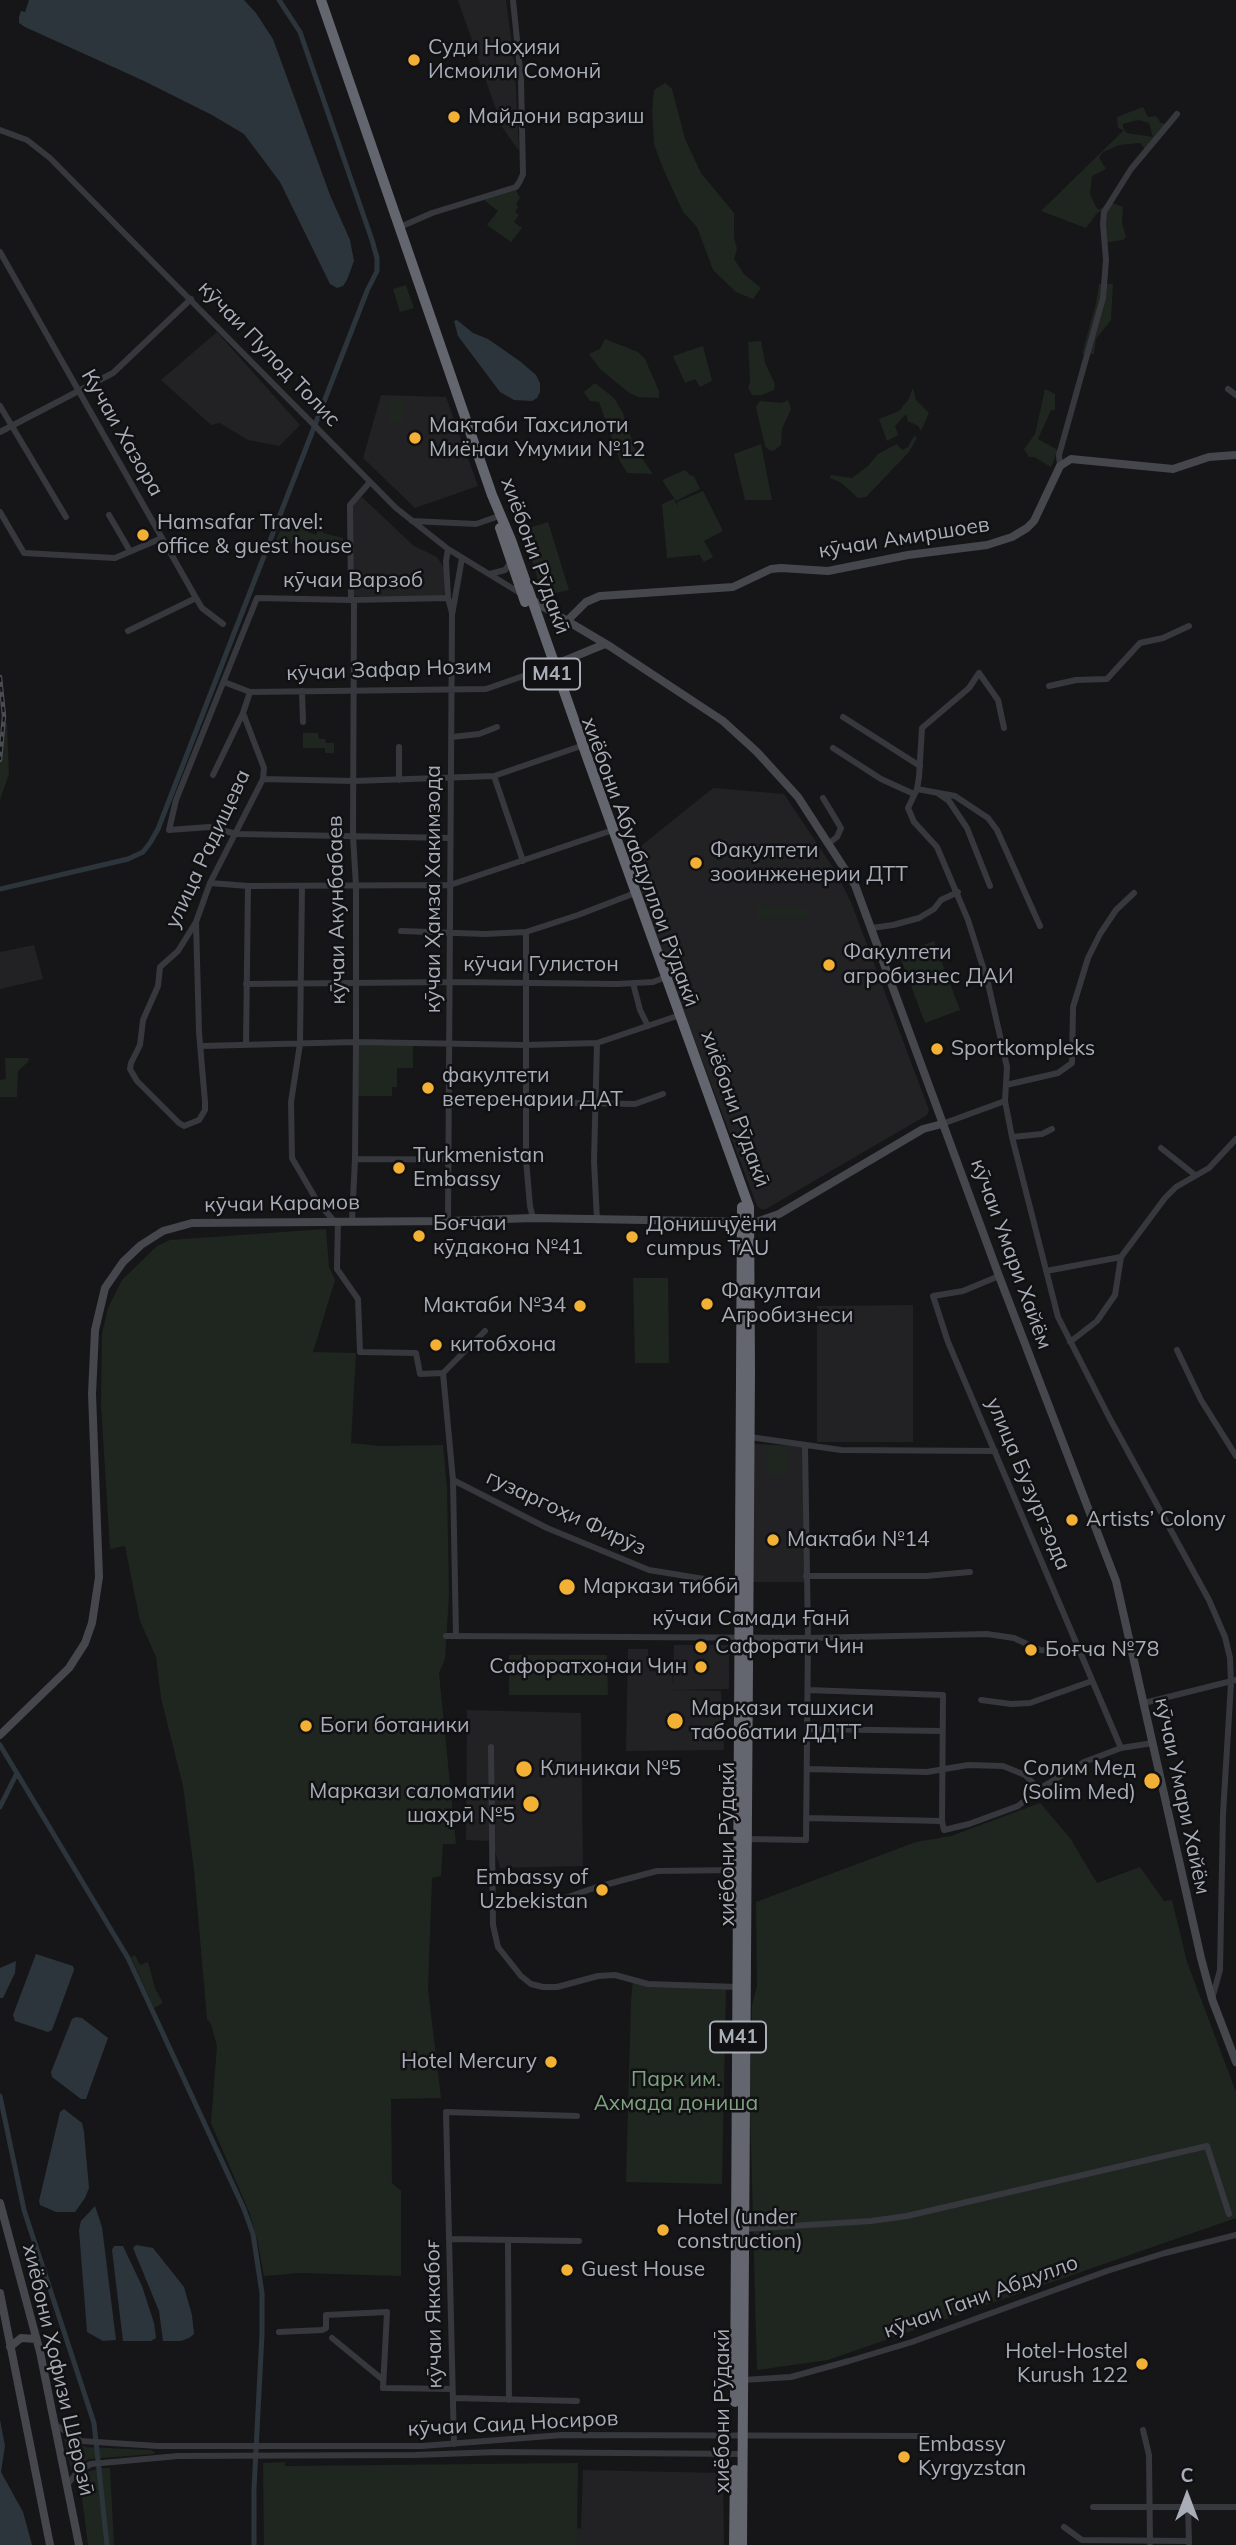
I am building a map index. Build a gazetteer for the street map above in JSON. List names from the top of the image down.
{
  "streets": {
    "highway": ["хиёбони Рӯдакӣ", "M41", "хиёбони Абуабдуллои Рӯдакӣ"],
    "main road": [
      "кӯчаи Амиршоев",
      "кӯчаи Зафар Нозим",
      "кӯчаи Карамов",
      "кӯчаи Умари Хайём",
      "хиёбони Ҳофизи Шерозӣ"
    ],
    "street": [
      "кӯчаи Пулод Толис",
      "Кучаи Хазора",
      "кӯчаи Варзоб",
      "улица Радищева",
      "кӯчаи Ҳамза Хакимзода",
      "кӯчаи Акунбабаев",
      "кӯчаи Гулистон",
      "улица Бузургзода",
      "гузаргоҳи Фирӯз",
      "кӯчаи Самади Ғанӣ",
      "кӯчаи Гани Абдулло",
      "кӯчаи Яккабоғ",
      "кӯчаи Саид Носиров"
    ]
  },
  "crossings": [
    ["кӯчаи Пулод Толис", "хиёбони Рӯдакӣ"],
    ["кӯчаи Пулод Толис", "кӯчаи Ҳамза Хакимзода"],
    ["кӯчаи Пулод Толис", "кӯчаи Акунбабаев"],
    ["кӯчаи Пулод Толис", "кӯчаи Умари Хайём"],
    ["кӯчаи Амиршоев", "кӯчаи Умари Хайём"],
    ["хиёбони Рӯдакӣ", "кӯчаи Зафар Нозим"],
    ["хиёбони Рӯдакӣ", "хиёбони Абуабдуллои Рӯдакӣ"],
    ["хиёбони Рӯдакӣ", "кӯчаи Умари Хайём"],
    ["хиёбони Рӯдакӣ", "кӯчаи Гани Абдулло"],
    ["хиёбони Рӯдакӣ", "кӯчаи Саид Носиров"],
    ["кӯчаи Варзоб", "кӯчаи Акунбабаев"],
    ["кӯчаи Зафар Нозим", "хиёбони Абуабдуллои Рӯдакӣ"],
    ["кӯчаи Зафар Нозим", "кӯчаи Ҳамза Хакимзода"],
    ["кӯчаи Зафар Нозим", "кӯчаи Акунбабаев"],
    ["кӯчаи Зафар Нозим", "кӯчаи Умари Хайём"],
    ["хиёбони Абуабдуллои Рӯдакӣ", "кӯчаи Гулистон"],
    ["хиёбони Абуабдуллои Рӯдакӣ", "кӯчаи Карамов"],
    ["хиёбони Абуабдуллои Рӯдакӣ", "гузаргоҳи Фирӯз"],
    ["хиёбони Абуабдуллои Рӯдакӣ", "кӯчаи Самади Ғанӣ"],
    ["кӯчаи Ҳамза Хакимзода", "кӯчаи Гулистон"],
    ["кӯчаи Ҳамза Хакимзода", "кӯчаи Карамов"],
    ["кӯчаи Акунбабаев", "кӯчаи Гулистон"],
    ["кӯчаи Акунбабаев", "кӯчаи Карамов"],
    ["кӯчаи Карамов", "кӯчаи Умари Хайём"],
    ["кӯчаи Умари Хайём", "улица Бузургзода"],
    ["кӯчаи Яккабоғ", "кӯчаи Саид Носиров"],
    ["хиёбони Ҳофизи Шерозӣ", "кӯчаи Саид Носиров"]
  ],
  "parks": ["Парк им. Ахмада дониша"],
  "places": [
    "Суди Ноҳияи Исмоили Сомонӣ",
    "Майдони варзиш",
    "Мактаби Тахсилоти Миёнаи Умумии №12",
    "Hamsafar Travel: office & guest house",
    "Факултети зооинженерии ДТТ",
    "Факултети агробизнес ДАИ",
    "Sportkompleks",
    "факултети ветеренарии ДАТ",
    "Turkmenistan Embassy",
    "Боғчаи кӯдакона №41",
    "Донишҷӯёни cumpus TAU",
    "Факултаи Агробизнеси",
    "Мактаби №34",
    "китобхона",
    "Artists’ Colony",
    "Мактаби №14",
    "Маркази тиббӣ",
    "Сафорати Чин",
    "Боғча №78",
    "Сафоратхонаи Чин",
    "Маркази ташхиси табобатии ДДТТ",
    "Боги ботаники",
    "Клиникаи №5",
    "Солим Мед (Solim Med)",
    "Маркази саломатии шаҳрӣ №5",
    "Embassy of Uzbekistan",
    "Hotel Mercury",
    "Hotel (under construction)",
    "Guest House",
    "Hotel-Hostel Kurush 122",
    "Embassy Kyrgyzstan"
  ],
  "north": "top"
}
